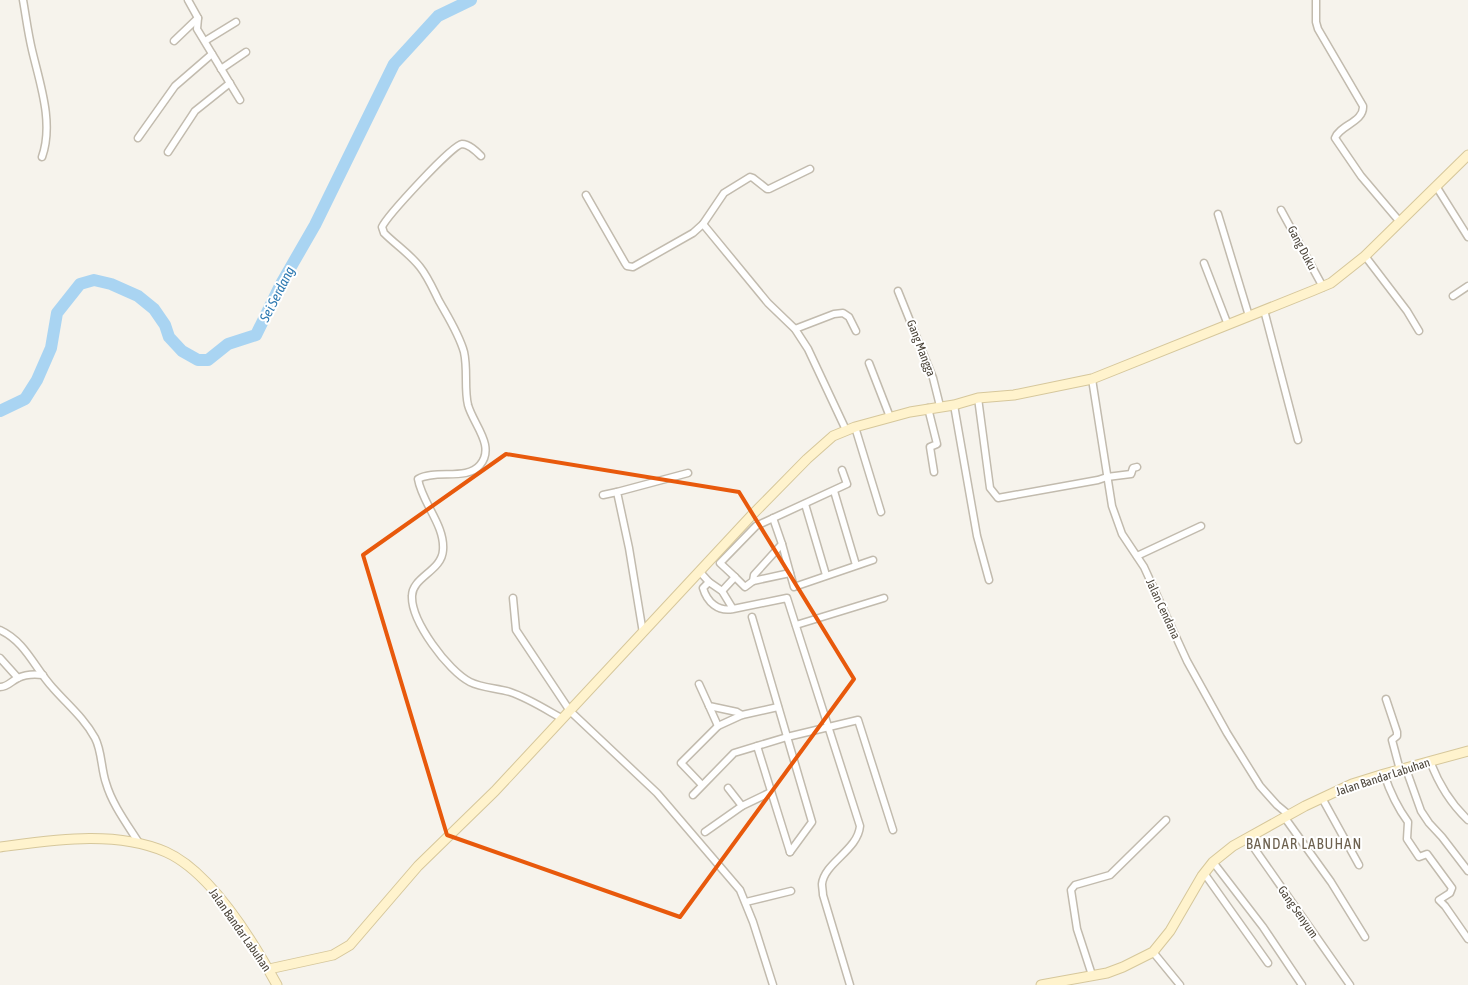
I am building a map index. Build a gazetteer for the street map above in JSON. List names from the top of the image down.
{
  "streets": {
    "street": [
      "Gang Duku",
      "Gang Mangga",
      "Jalan Cendana",
      "Jalan Bandar Labuhan",
      "Gang Senyum"
    ]
  },
  "crossings": [
    ["Jalan Cendana", "Jalan Bandar Labuhan"],
    ["Jalan Bandar Labuhan", "Gang Senyum"]
  ],
  "districts": ["BANDAR LABUHAN"],
  "water": ["Sei Serdang"]
}
